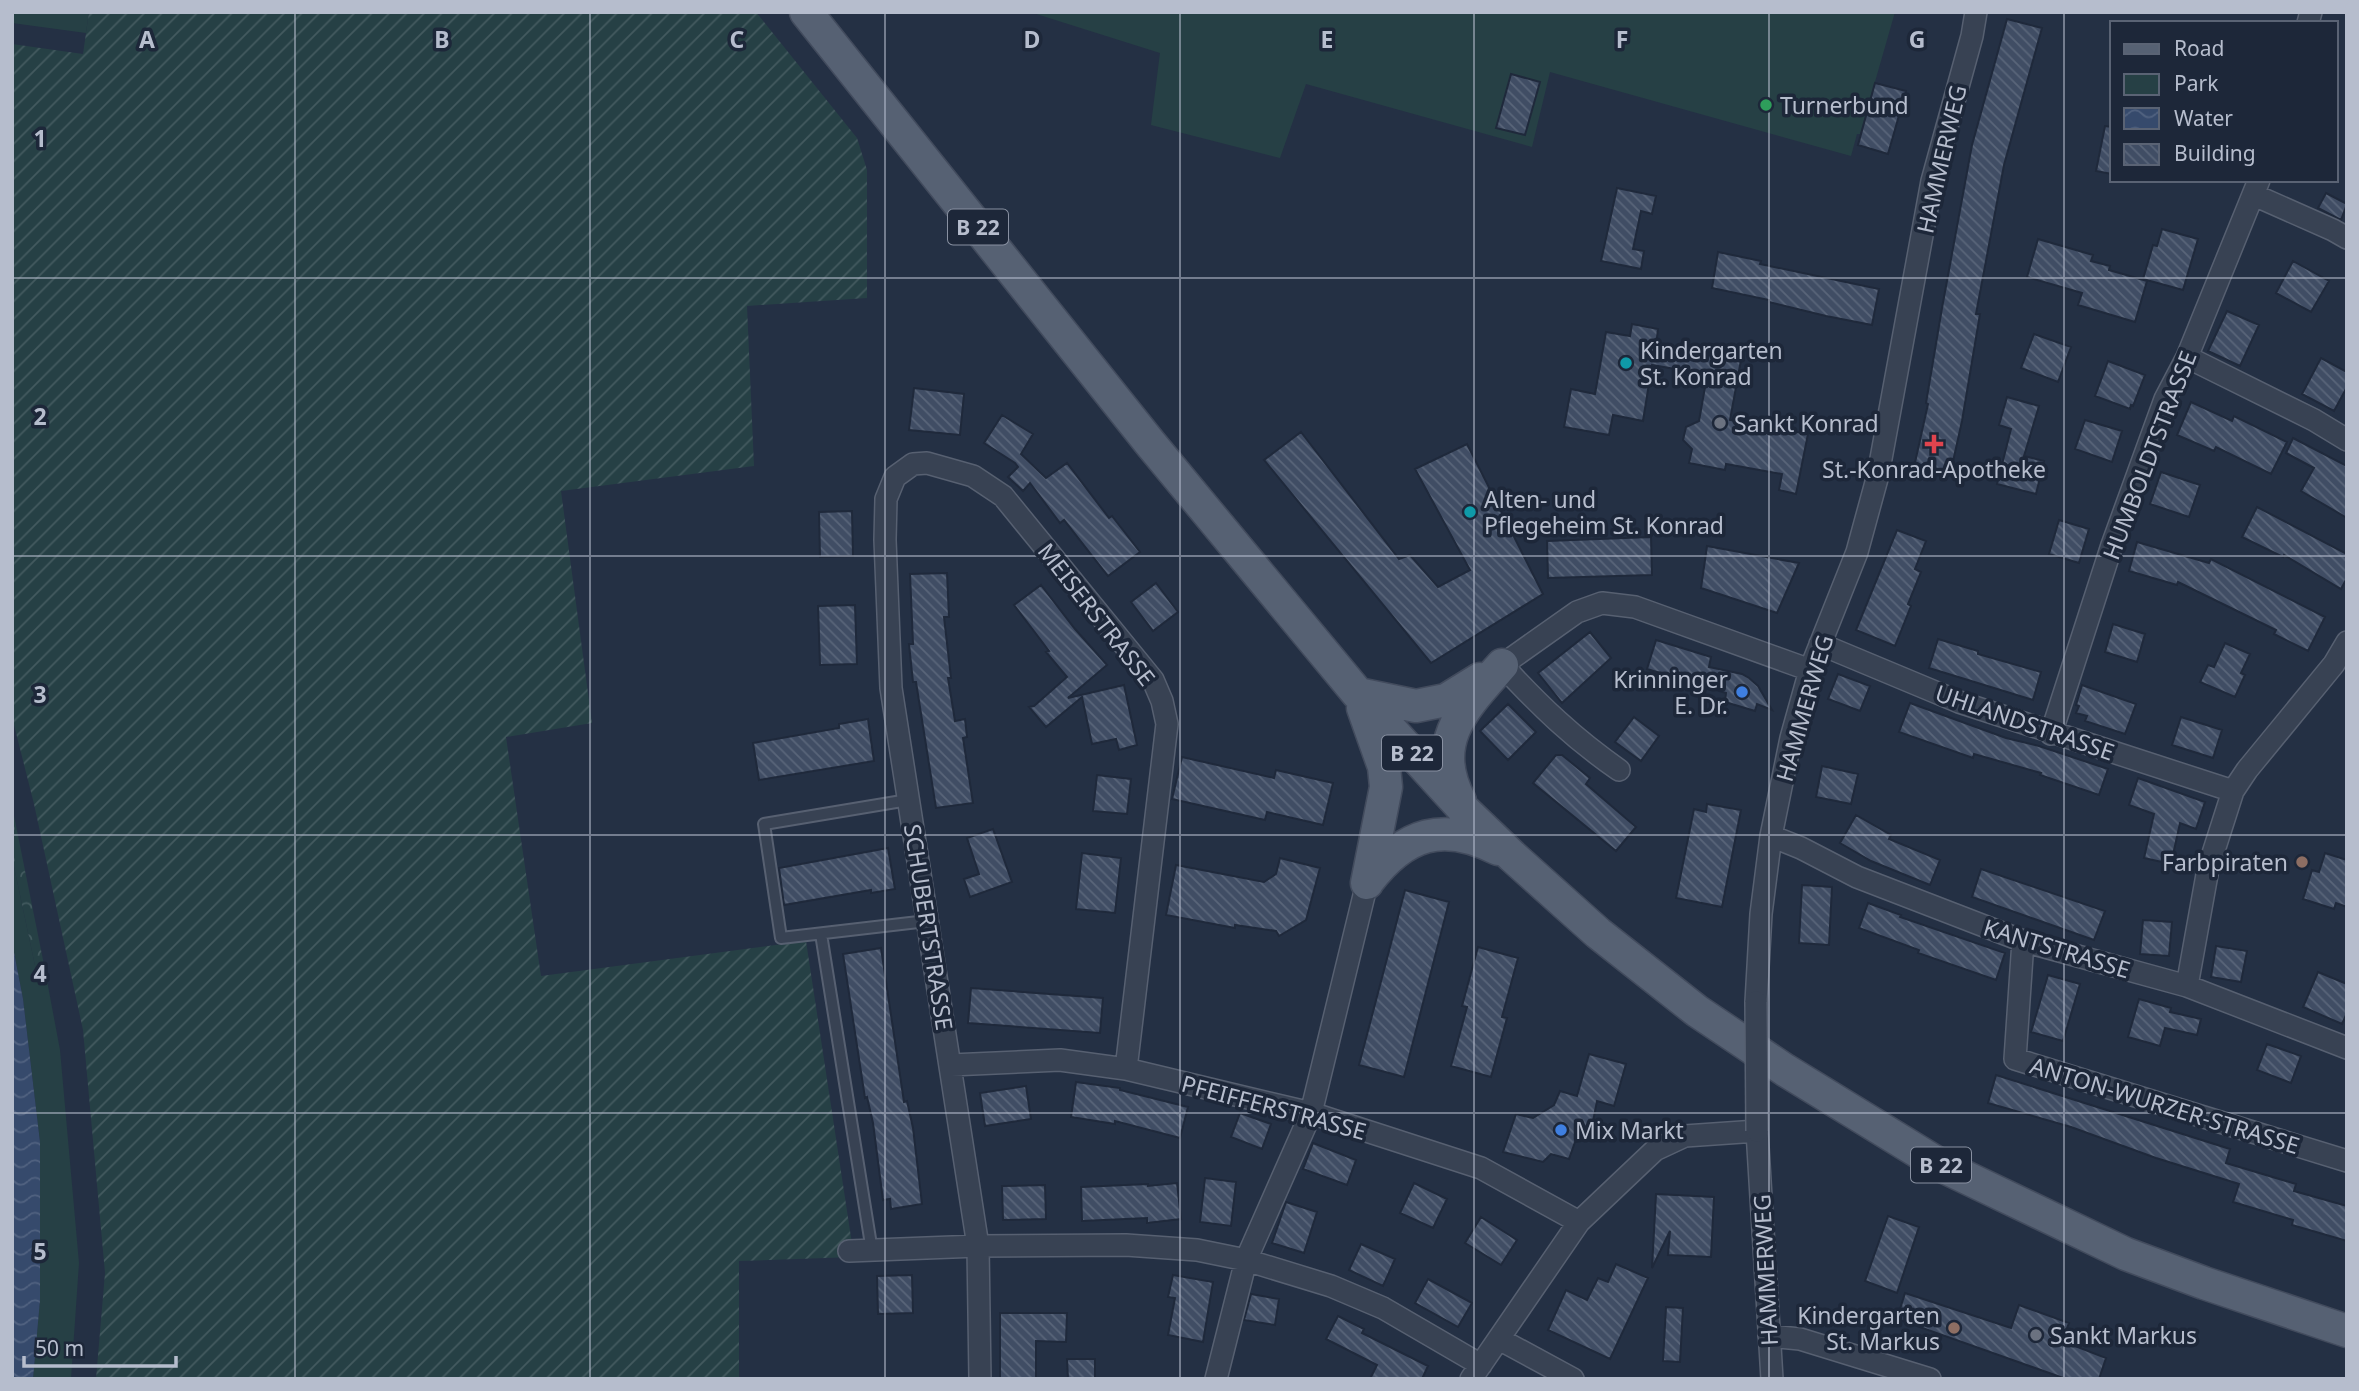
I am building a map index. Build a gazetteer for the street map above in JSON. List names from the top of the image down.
{
  "streets": {
    "main road": ["B 22"],
    "street": [
      "HAMMERWEG",
      "HUMBOLDTSTRASSE",
      "MEISERSTRASSE",
      "UHLANDSTRASSE",
      "SCHUBERTSTRASSE",
      "KANTSTRASSE",
      "ANTON-WURZER-STRASSE",
      "PFEIFFERSTRASSE"
    ]
  },
  "crossings": [
    ["HAMMERWEG", "UHLANDSTRASSE"],
    ["HAMMERWEG", "KANTSTRASSE"],
    ["HUMBOLDTSTRASSE", "UHLANDSTRASSE"],
    ["MEISERSTRASSE", "SCHUBERTSTRASSE"],
    ["MEISERSTRASSE", "PFEIFFERSTRASSE"],
    ["SCHUBERTSTRASSE", "PFEIFFERSTRASSE"],
    ["KANTSTRASSE", "ANTON-WURZER-STRASSE"]
  ],
  "places": {
    "other": [
      "Turnerbund",
      "Kindergarten St. Konrad",
      "Sankt Konrad",
      "Alten- und Pflegeheim St. Konrad",
      "Krinninger E. Dr.",
      "Farbpiraten",
      "Mix Markt",
      "Kindergarten St. Markus",
      "Sankt Markus"
    ],
    "health": ["St.-Konrad-Apotheke"]
  },
  "legend": [
    "Road",
    "Park",
    "Water",
    "Building"
  ],
  "scale_bar": "50 m",
  "grid": {
    "columns": [
      "A",
      "B",
      "C",
      "D",
      "E",
      "F",
      "G"
    ],
    "rows": [
      "1",
      "2",
      "3",
      "4",
      "5"
    ]
  }
}
